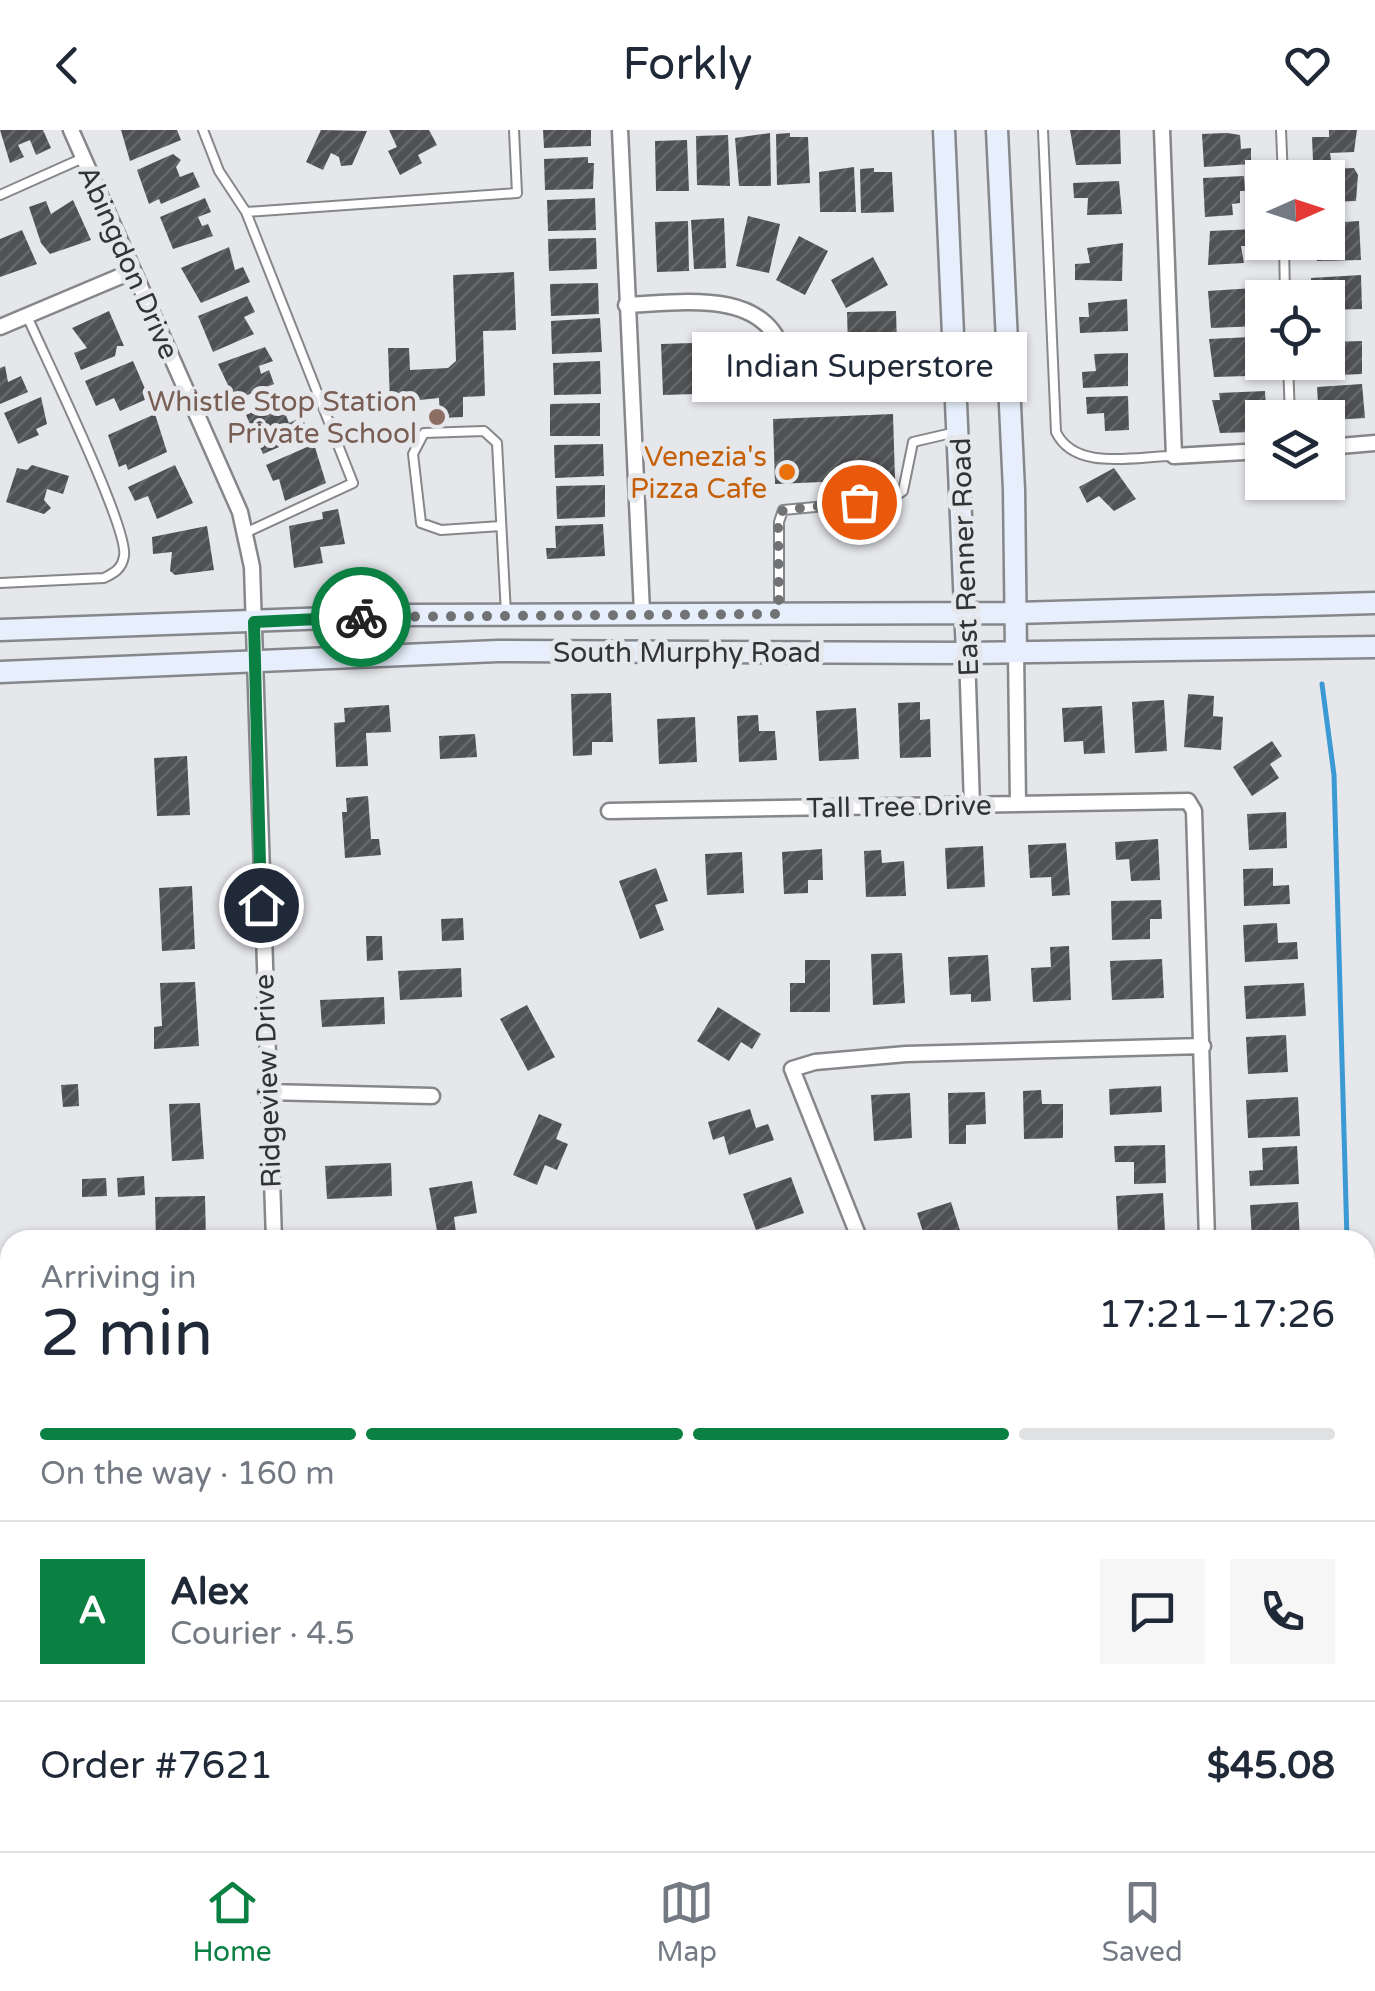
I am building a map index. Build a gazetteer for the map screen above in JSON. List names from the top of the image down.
{
  "streets": {
    "main road": ["East Renner Road", "South Murphy Road"],
    "street": ["Abingdon Drive", "Tall Tree Drive", "Ridgeview Drive"]
  },
  "crossings": [
    ["Abingdon Drive", "South Murphy Road"],
    ["Abingdon Drive", "Ridgeview Drive"],
    ["East Renner Road", "South Murphy Road"],
    ["East Renner Road", "Tall Tree Drive"],
    ["South Murphy Road", "Ridgeview Drive"]
  ],
  "places": ["Whistle Stop Station Private School", "Venezia's Pizza Cafe", "Indian Superstore"],
  "north": "right",
  "page": {
    "header": "Forkly",
    "bubble": "Indian Superstore",
    "heading": ["2 min", "Arriving in", "17:21–17:26"],
    "panel": [
      "Alex",
      "Courier · 4.5",
      "Order #7621",
      "$45.08"
    ],
    "bar": "On the way · 160 m",
    "round": "A",
    "tabs": ["Home", "Map", "Saved"]
  }
}
